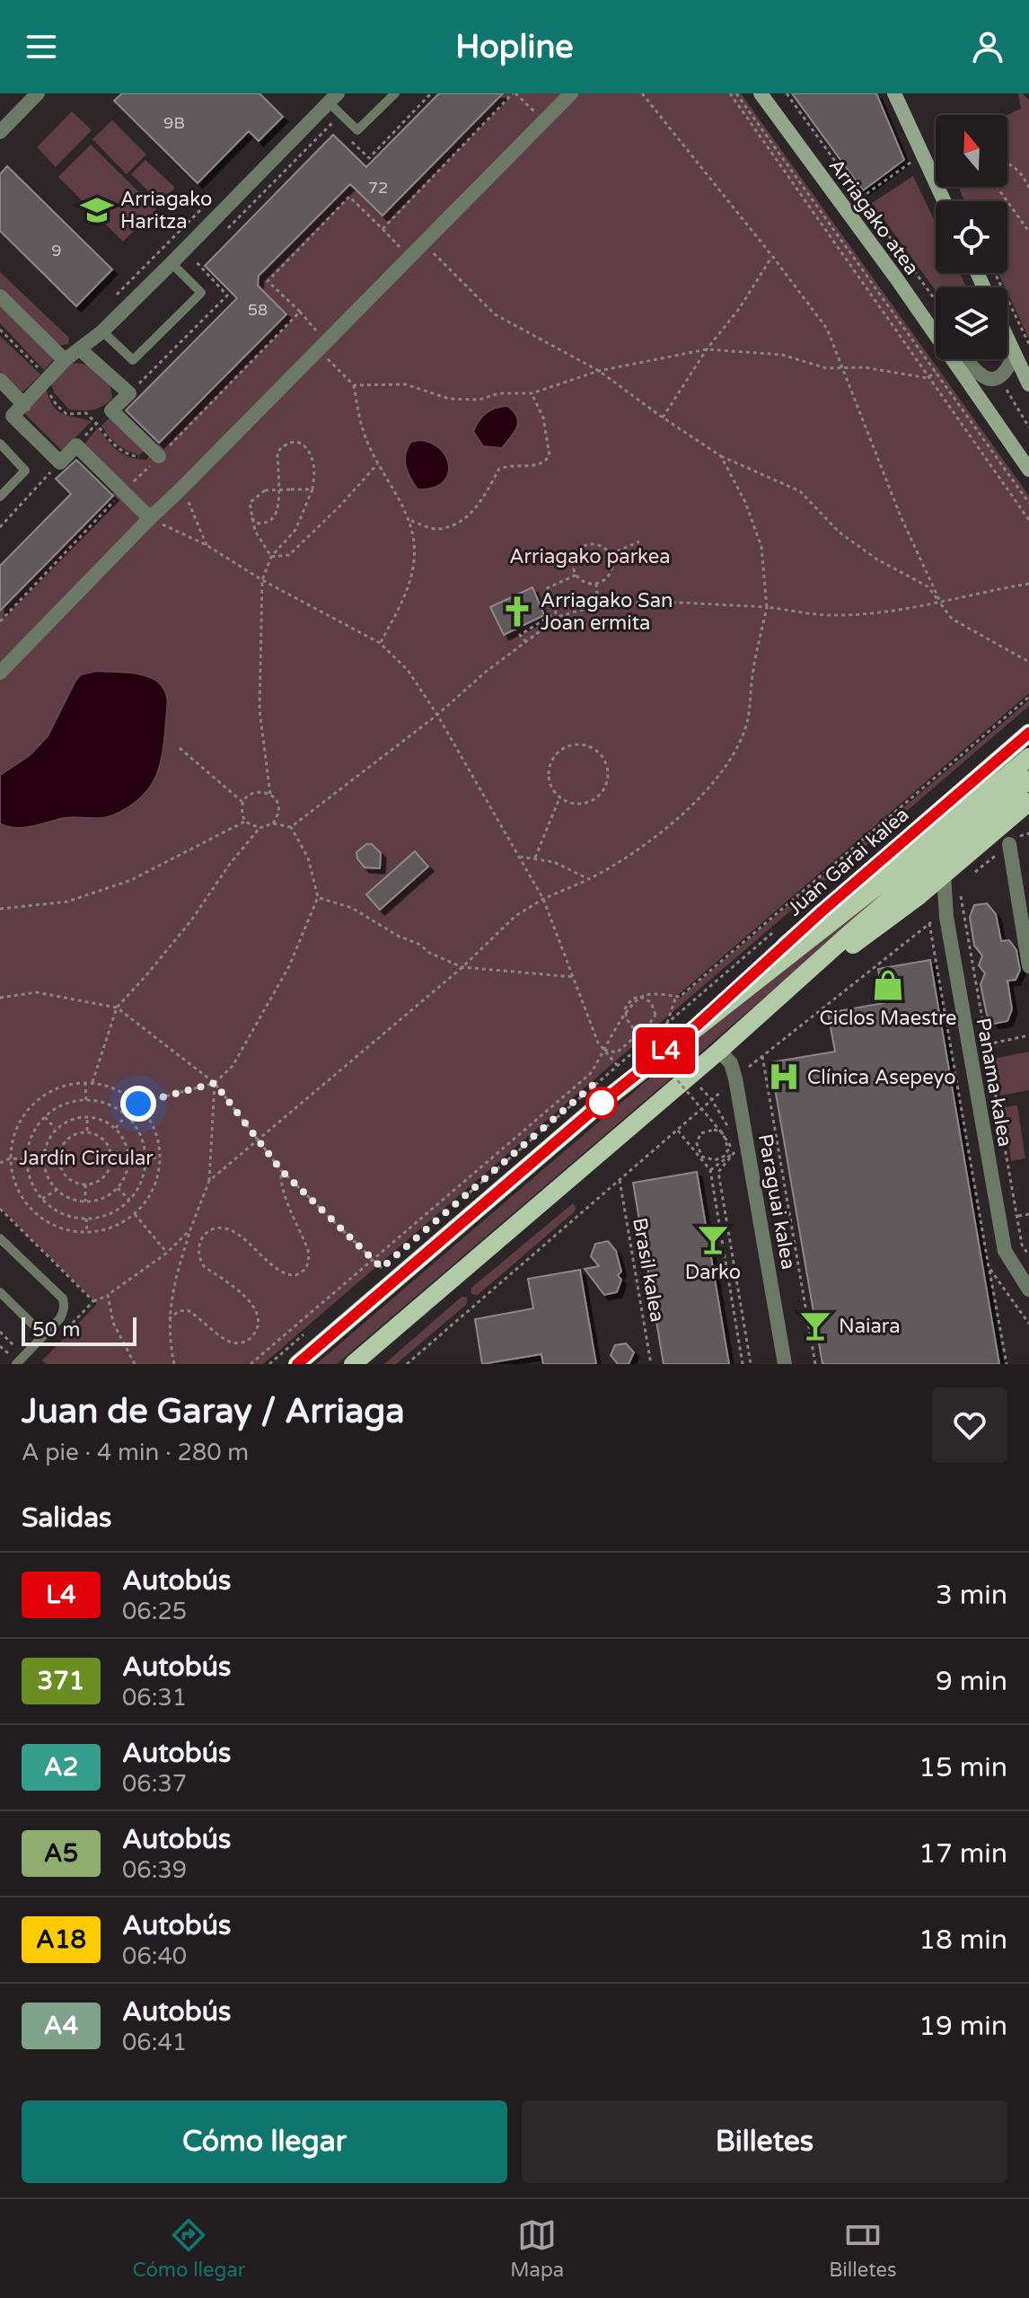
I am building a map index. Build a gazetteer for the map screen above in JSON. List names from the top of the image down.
{
  "streets": {
    "main road": ["Arriagako atea", "Juan Garai kalea"],
    "street": ["Panama kalea", "Paraguai kalea"],
    "path": ["Brasil kalea"]
  },
  "parks": ["Arriagako parkea", "Jardín Circular"],
  "places": {
    "school or university": ["Arriagako Haritza"],
    "church": ["Arriagako San Joan ermita"],
    "shop": ["Ciclos Maestre"],
    "hospital": ["Clínica Asepeyo"],
    "bar": ["Darko", "Naiara"]
  },
  "lines": ["bus line L4"],
  "house_numbers": [
    "9B",
    "72",
    "9",
    "58"
  ],
  "scale_bar": "50 m",
  "north": "top",
  "page": {
    "header": "Hopline",
    "on_map": "L4",
    "scale": "50 m",
    "heading": [
      ["Juan de Garay / Arriaga", "A pie · 4 min · 280 m"],
      "Salidas"
    ],
    "list": [
      {
        "mark": "L4",
        "name": "Autobús",
        "note": "06:25",
        "value": "3 min"
      },
      {
        "mark": "371",
        "name": "Autobús",
        "note": "06:31",
        "value": "9 min"
      },
      {
        "mark": "A2",
        "name": "Autobús",
        "note": "06:37",
        "value": "15 min"
      },
      {
        "mark": "A5",
        "name": "Autobús",
        "note": "06:39",
        "value": "17 min"
      },
      {
        "mark": "A18",
        "name": "Autobús",
        "note": "06:40",
        "value": "18 min"
      },
      {
        "mark": "A4",
        "name": "Autobús",
        "note": "06:41",
        "value": "19 min"
      }
    ],
    "buttons": ["Cómo llegar", "Billetes"],
    "tabs": ["Cómo llegar", "Mapa", "Billetes"]
  }
}
